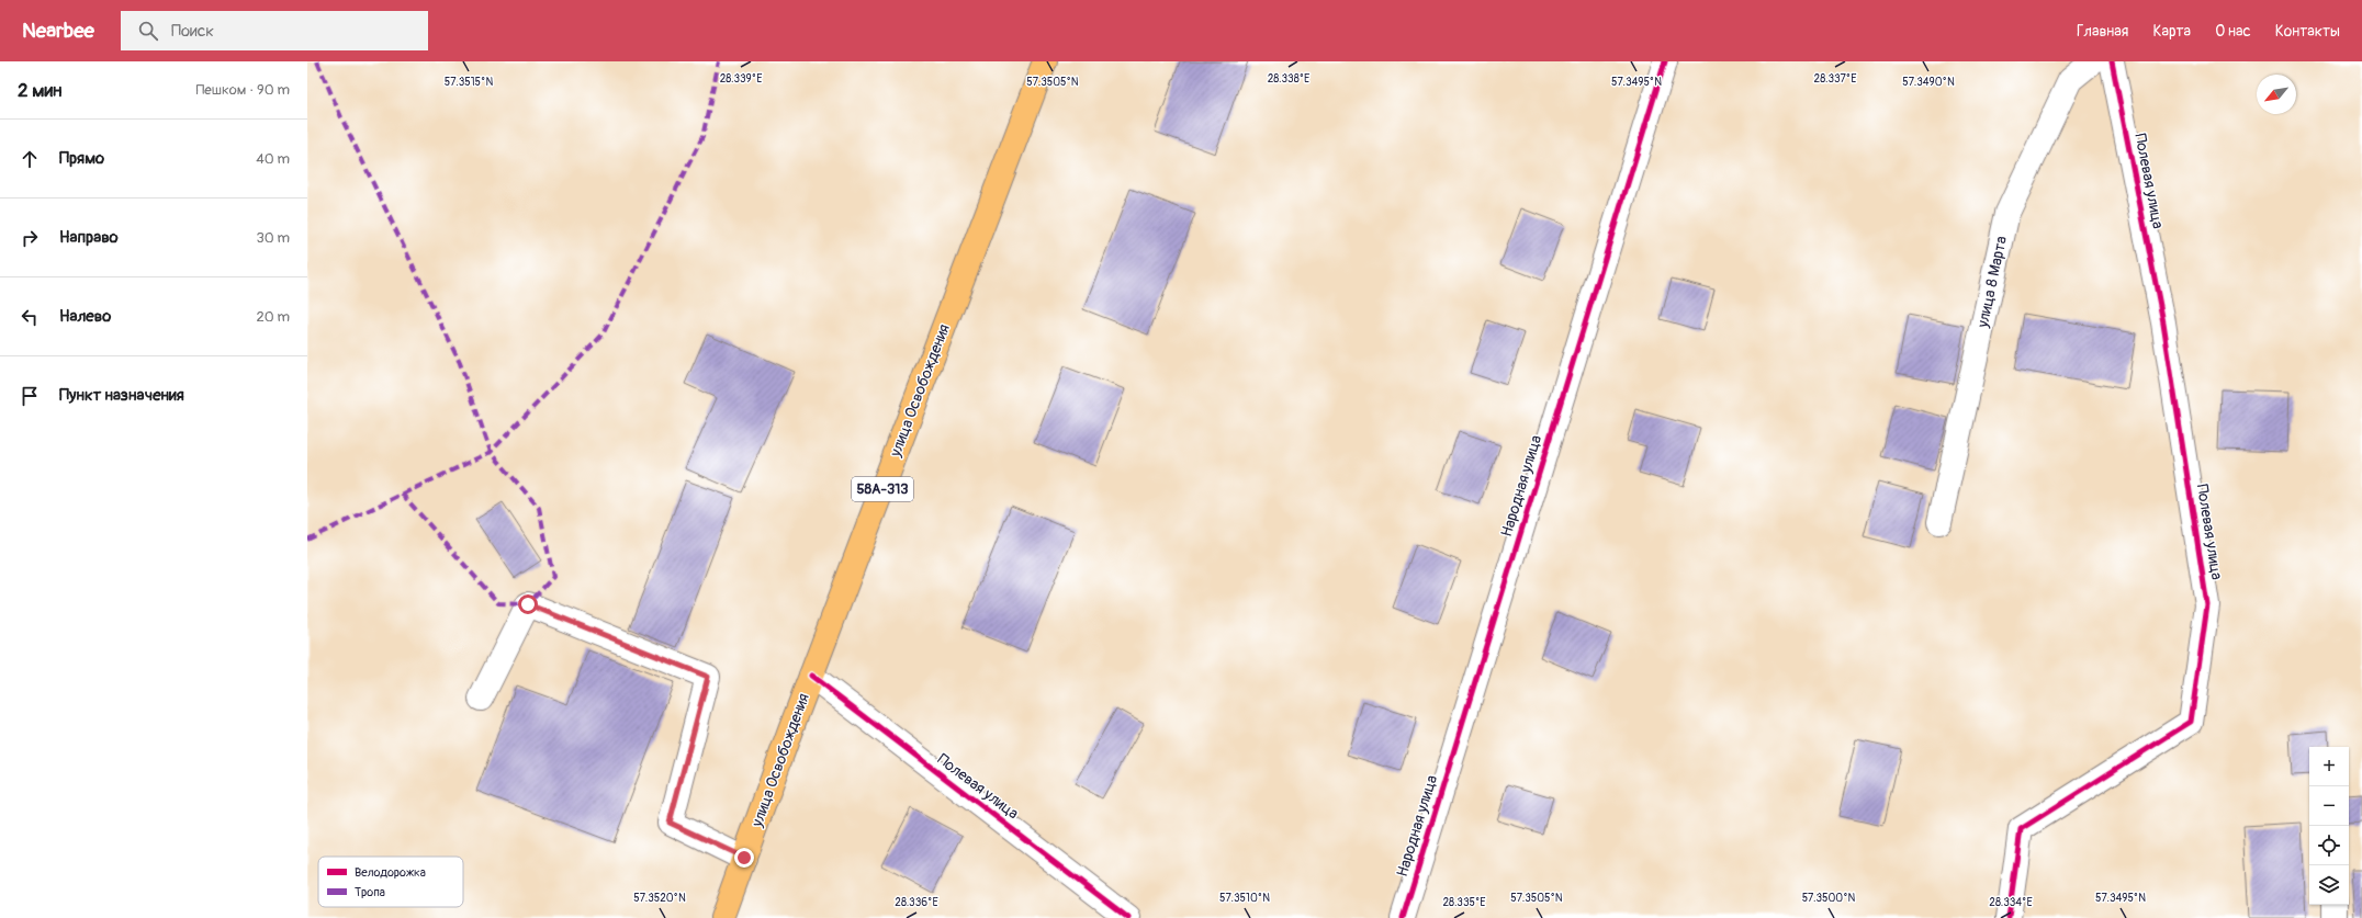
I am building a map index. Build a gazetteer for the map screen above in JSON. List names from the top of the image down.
{
  "streets": {
    "main road": ["улица Освобождения", "58А-313"],
    "street": ["Полевая улица", "улица 8 Марта", "Народная улица"]
  },
  "crossings": [
    ["Полевая улица", "улица Освобождения"]
  ],
  "legend": ["Велодорожка", "Тропа"],
  "north": "bottom left",
  "page": {
    "header": "Nearbee",
    "search": "Поиск",
    "nav": [
      "Главная",
      "Карта",
      "О нас",
      "Контакты"
    ],
    "heading": ["2 мин", "Пешком · 90 m"],
    "list": [
      ["Прямо", "40 m"],
      ["Направо", "30 m"],
      ["Налево", "20 m"],
      "Пункт назначения"
    ],
    "map_buttons": ["+", "−"]
  },
  "coordinates": [
    "28.339°E",
    "28.338°E",
    "28.337°E",
    "57.3515°N",
    "57.3505°N",
    "57.3495°N",
    "57.3490°N",
    "57.3520°N",
    "57.3510°N",
    "57.3500°N",
    "28.336°E",
    "28.335°E",
    "28.334°E"
  ]
}
